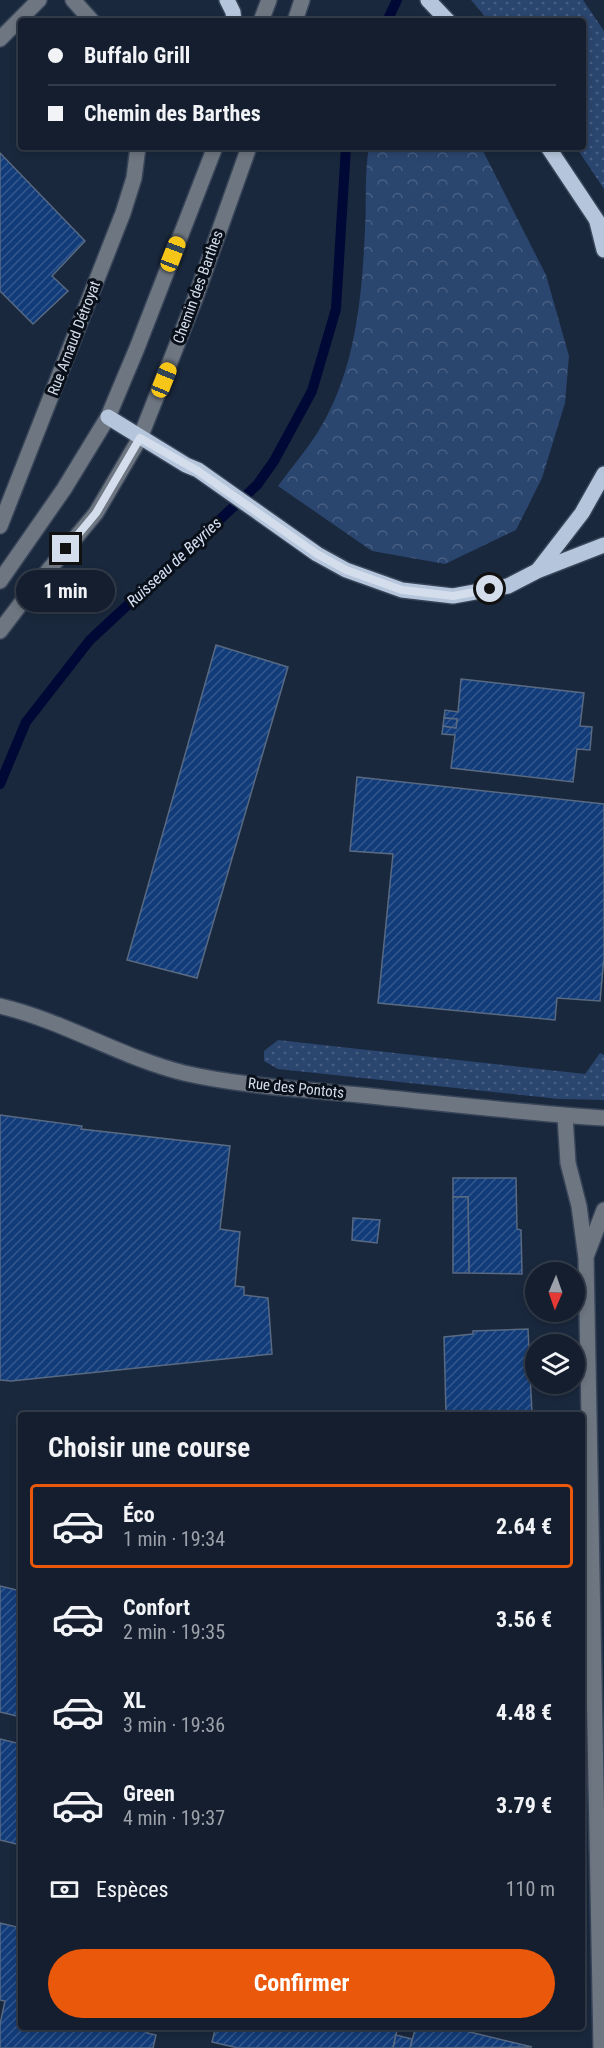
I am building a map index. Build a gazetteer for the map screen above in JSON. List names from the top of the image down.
{
  "streets": {
    "street": ["Chemin des Barthes", "Rue Arnaud Détroyat", "Rue des Pontots"]
  },
  "water": ["Ruisseau de Beyries"],
  "north": "bottom",
  "page": {
    "banner": ["Buffalo Grill", "Chemin des Barthes"],
    "bubble": "1 min",
    "heading": "Choisir une course",
    "list": [
      {
        "name": "Éco",
        "note": "1 min · 19:34",
        "value": "2.64 €"
      },
      {
        "name": "Confort",
        "note": "2 min · 19:35",
        "value": "3.56 €"
      },
      {
        "name": "XL",
        "note": "3 min · 19:36",
        "value": "4.48 €"
      },
      {
        "name": "Green",
        "note": "4 min · 19:37",
        "value": "3.79 €"
      }
    ],
    "pay": ["Espèces", "110 m"],
    "buttons": "Confirmer"
  }
}
